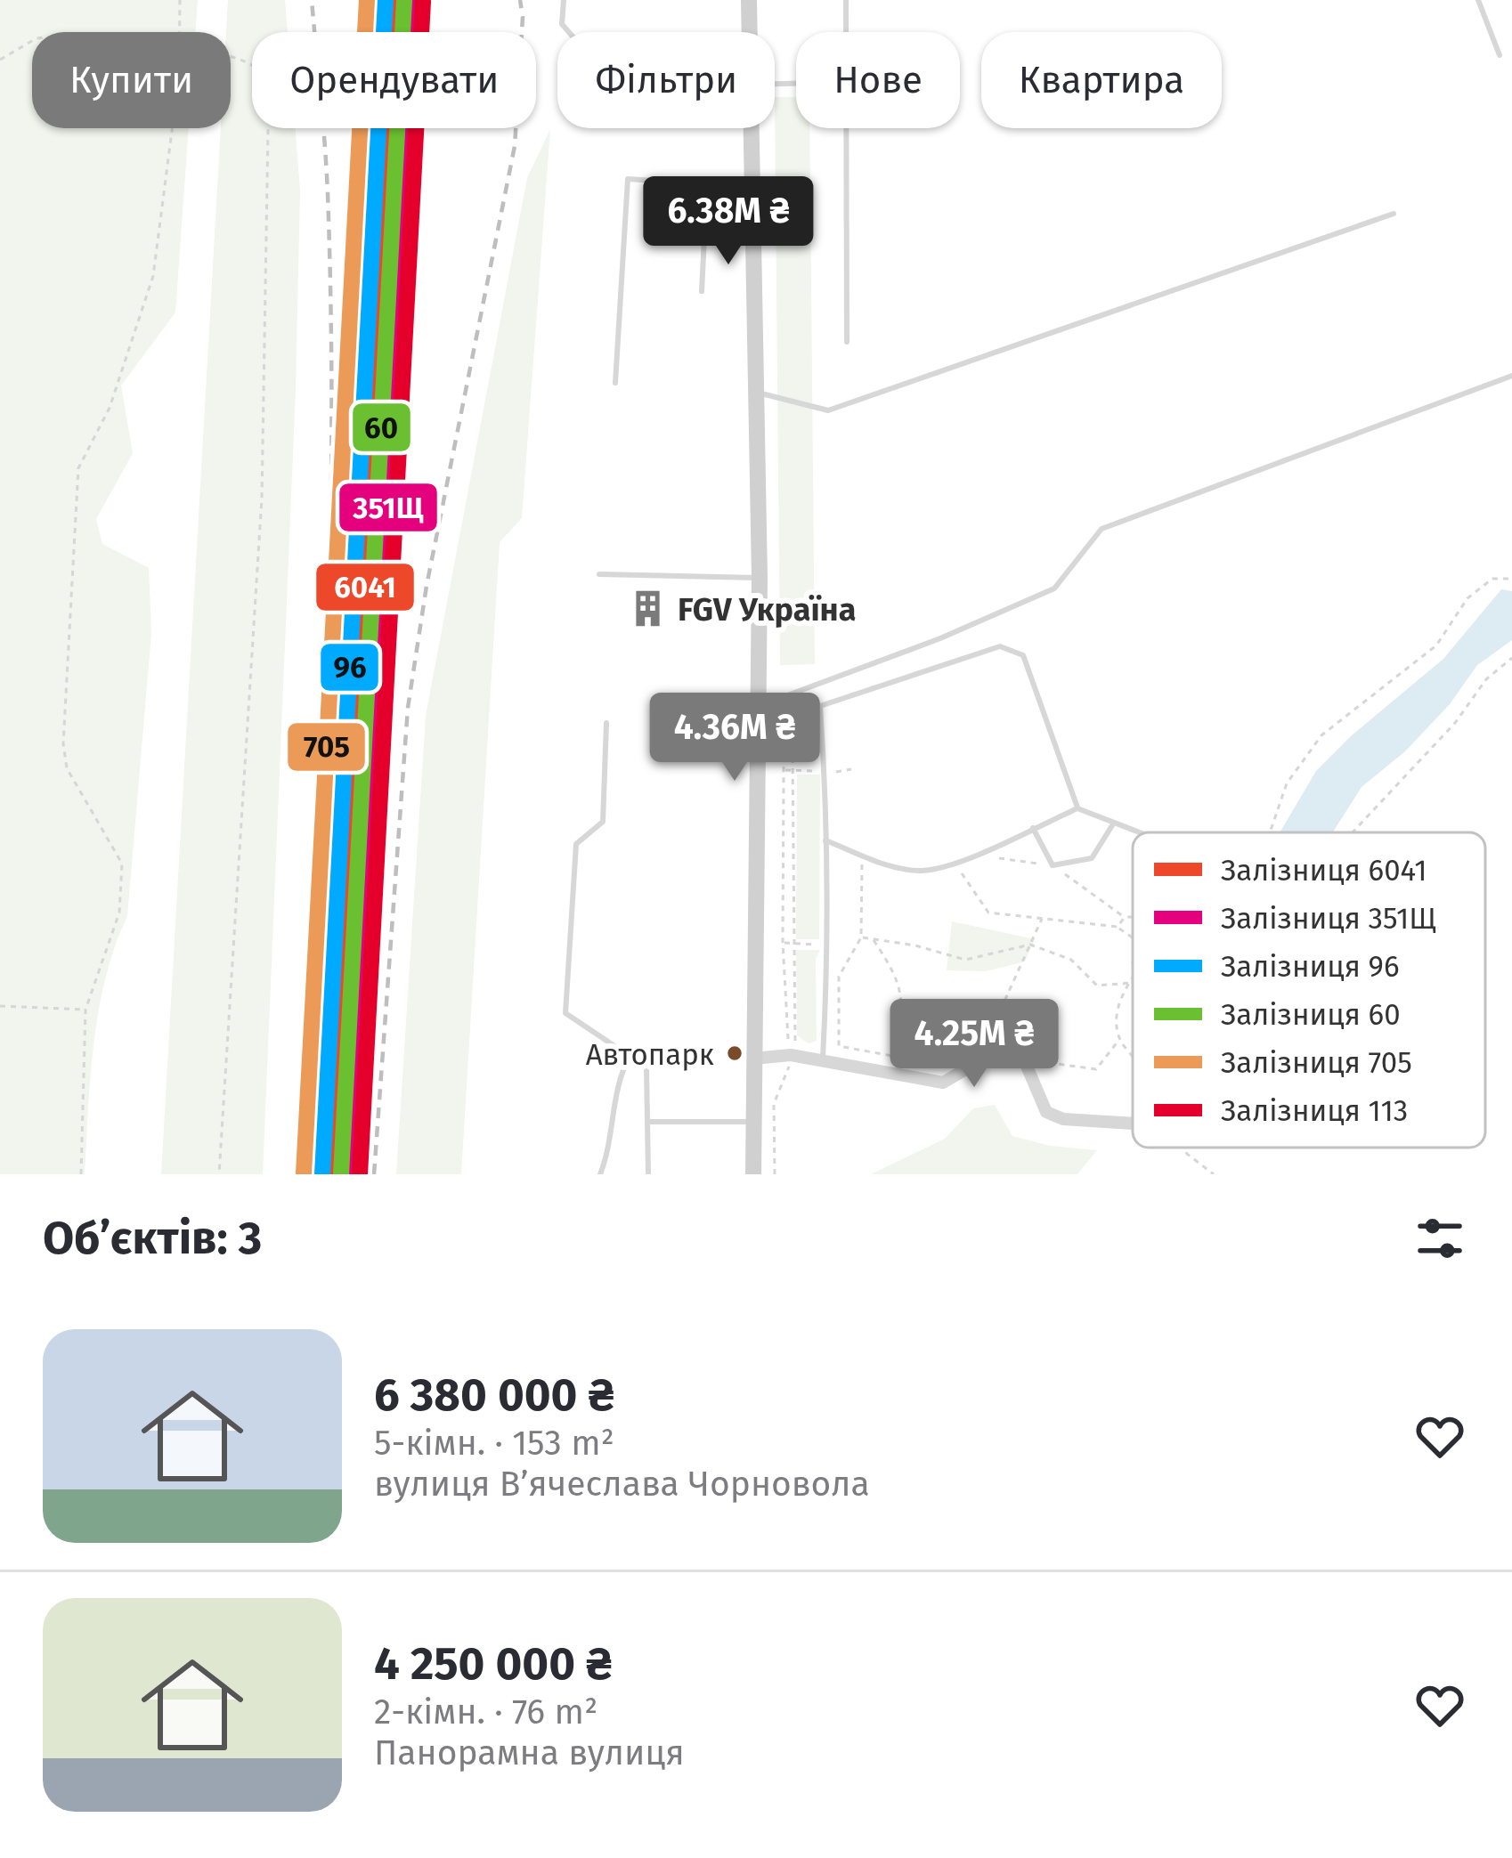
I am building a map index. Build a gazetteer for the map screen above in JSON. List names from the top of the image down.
{
  "places": {
    "building": ["FGV Україна"],
    "other": ["Автопарк"]
  },
  "lines": [
    "rail line 6041",
    "rail line 96",
    "rail line 705",
    "rail line 351Щ",
    "rail line 60",
    "rail line 113"
  ],
  "legend": [
    "Залізниця 6041",
    "Залізниця 351Щ",
    "Залізниця 96",
    "Залізниця 60",
    "Залізниця 705",
    "Залізниця 113"
  ],
  "page": {
    "chip": [
      "Купити",
      "Орендувати",
      "Фільтри",
      "Нове",
      "Квартира"
    ],
    "price": ["6.38M ₴", "4.36M ₴", "4.25M ₴"],
    "heading": "Об’єктів: 3",
    "list": [
      {
        "name": "6 380 000 ₴",
        "note": "5-кімн. · 153 m² · вулиця Вʼячеслава Чорновола"
      },
      {
        "name": "4 250 000 ₴",
        "note": "2-кімн. · 76 m² · Панорамна вулиця"
      }
    ]
  }
}
